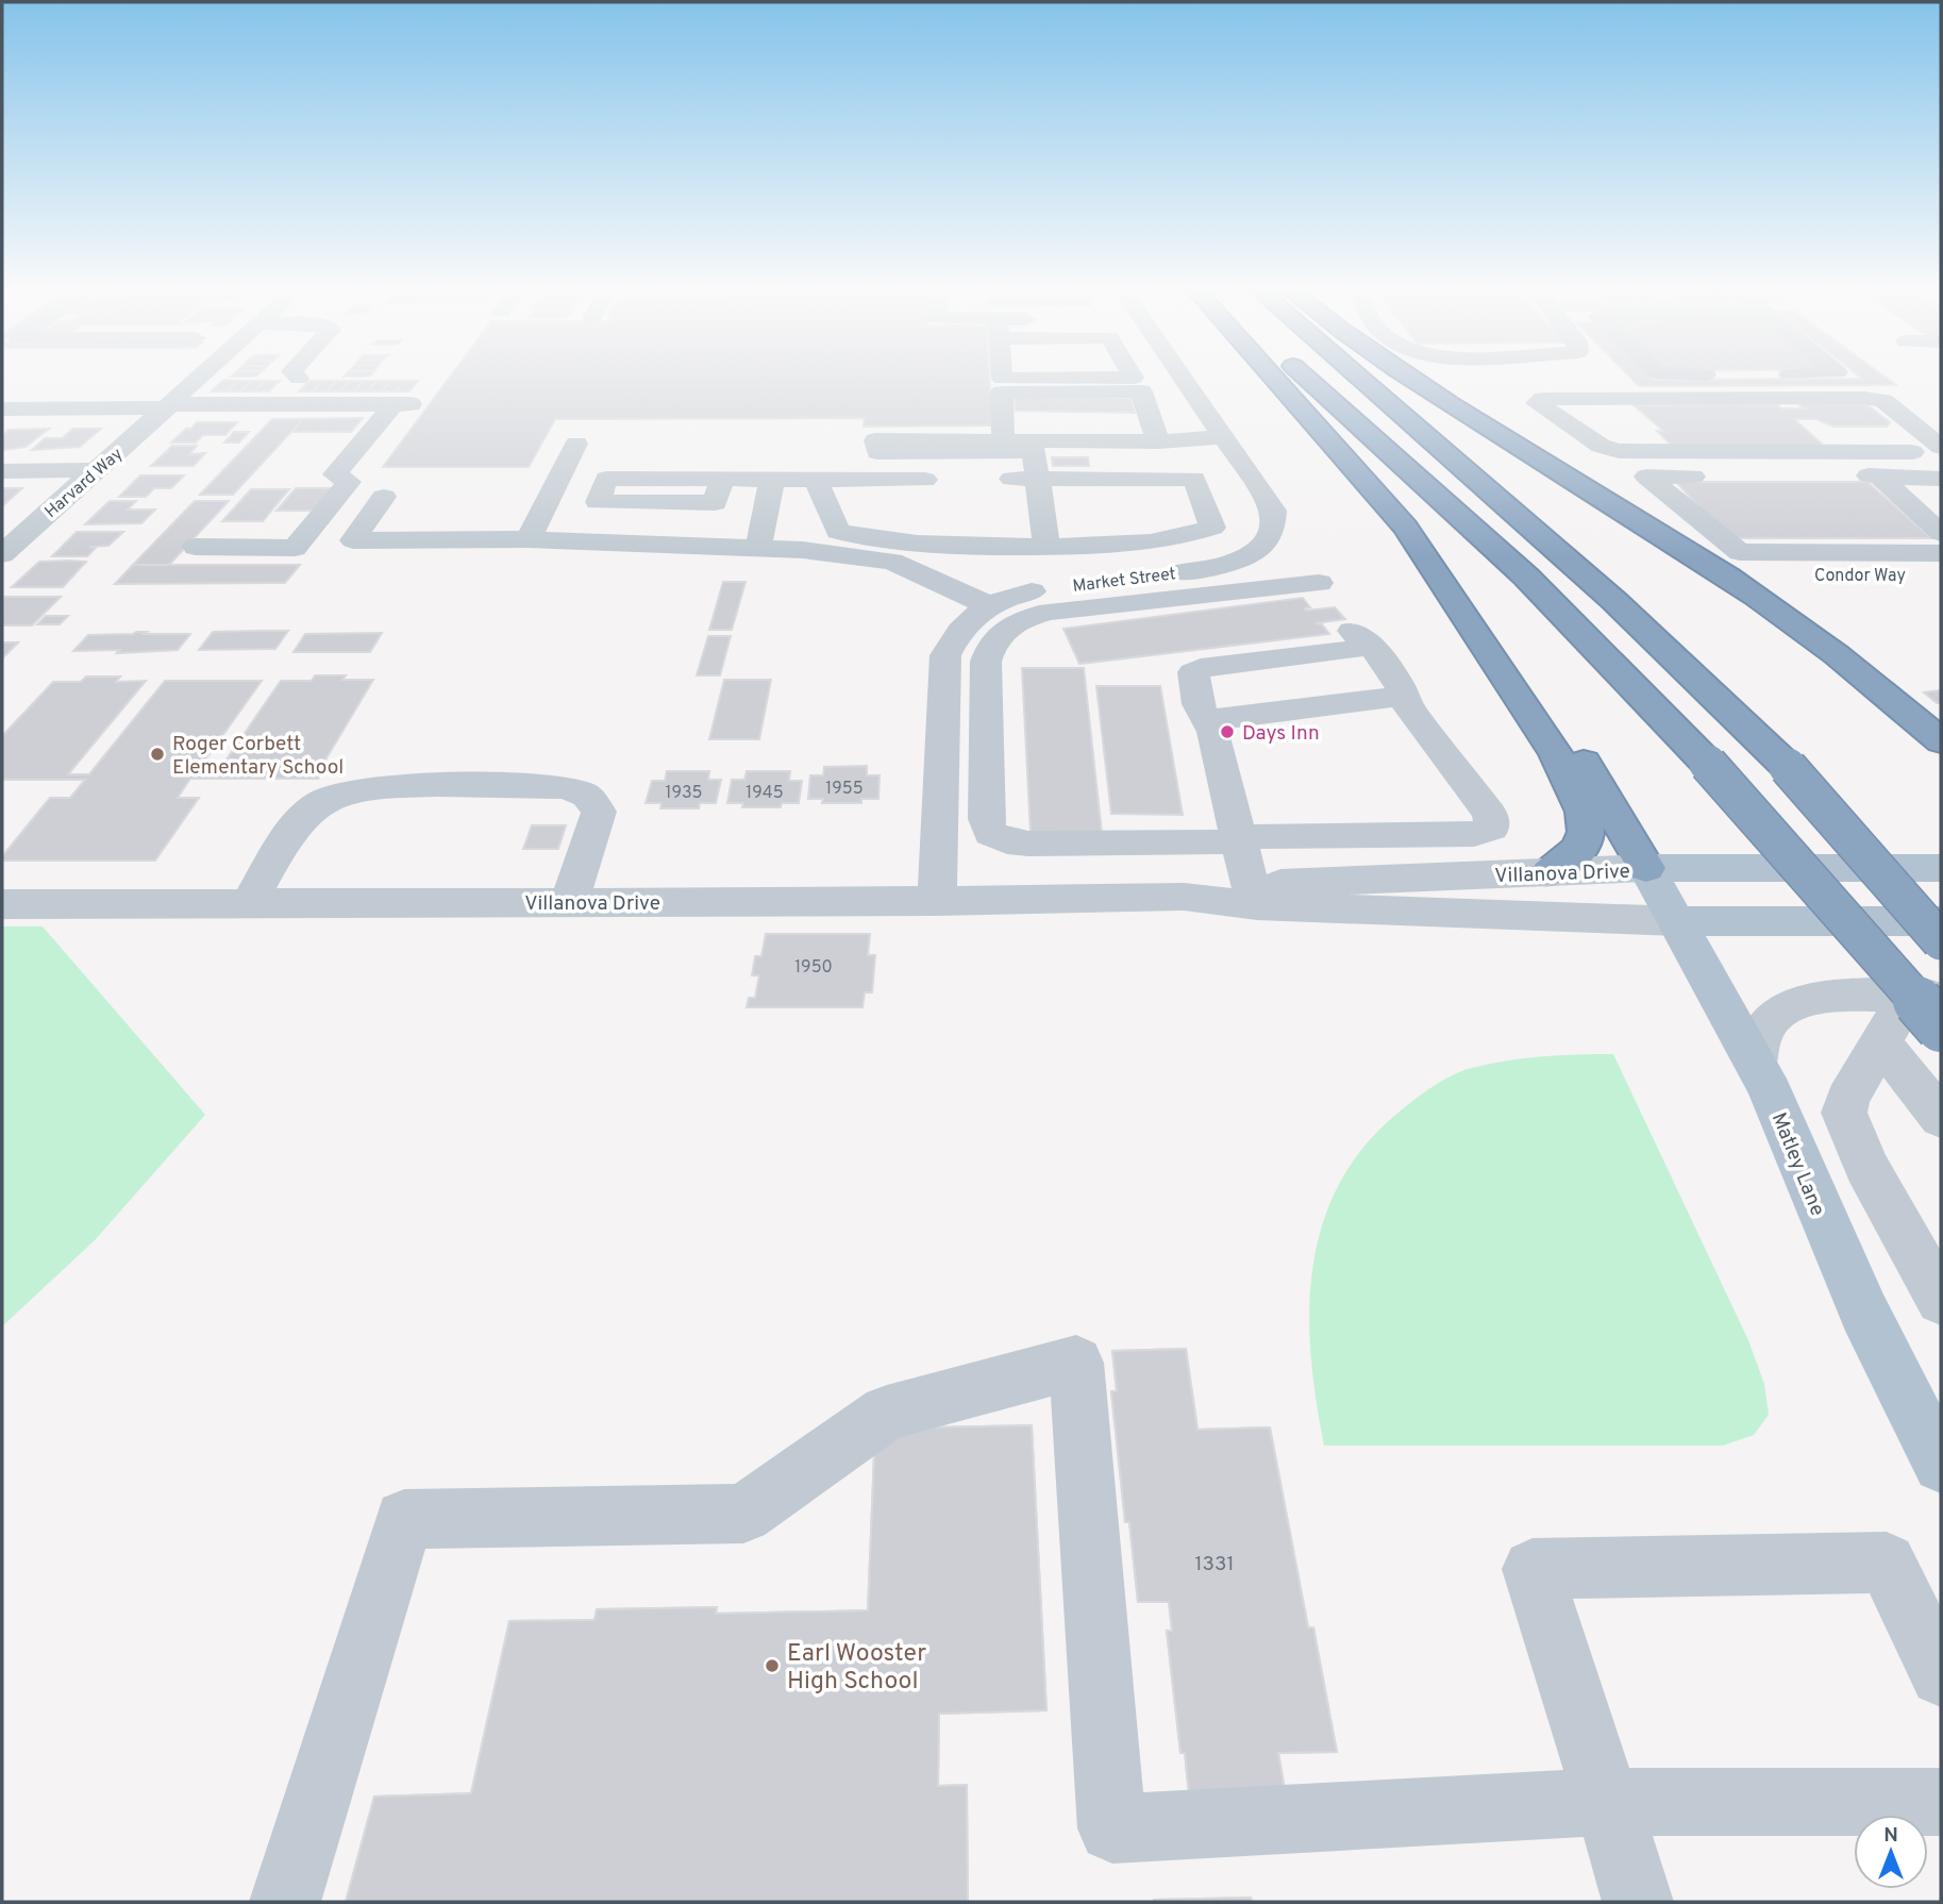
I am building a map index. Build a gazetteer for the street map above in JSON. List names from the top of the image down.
{
  "streets": {
    "main road": ["Villanova Drive", "Matley Lane"],
    "street": ["Harvard Way", "Condor Way", "Market Street"]
  },
  "crossings": [
    ["Market Street", "Villanova Drive"],
    ["Villanova Drive", "Matley Lane"]
  ],
  "places": ["Days Inn", "Roger Corbett Elementary School", "Earl Wooster High School"],
  "house_numbers": [
    "1955",
    "1935",
    "1945",
    "1950",
    "1331"
  ],
  "north": "top"
}
